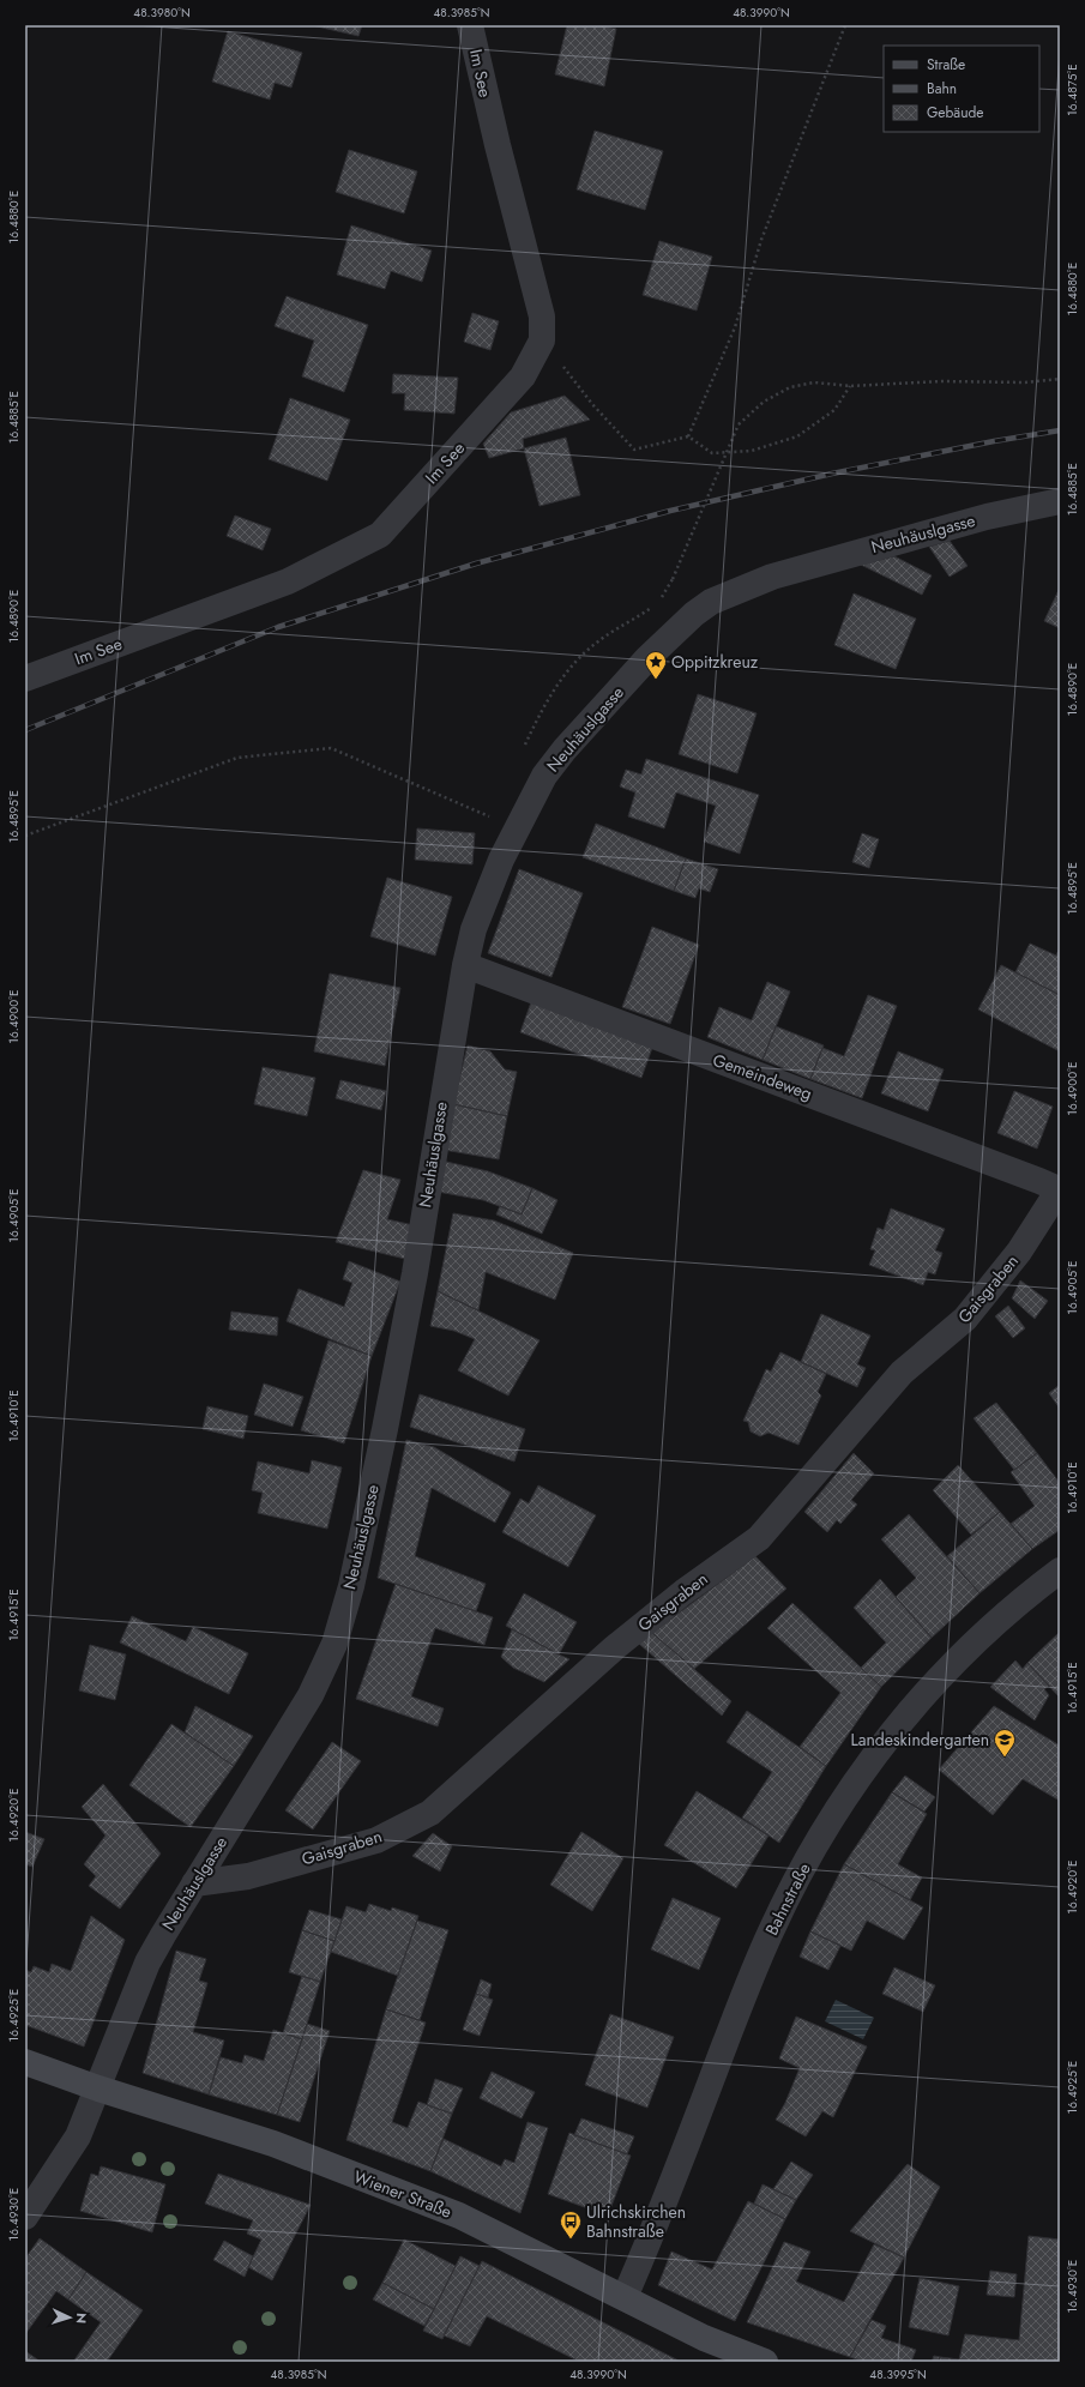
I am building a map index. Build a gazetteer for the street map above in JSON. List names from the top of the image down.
{
  "streets": {
    "street": [
      "Im See",
      "Neuhäuslgasse",
      "Gemeindeweg",
      "Gaisgraben",
      "Bahnstraße",
      "Wiener Straße"
    ]
  },
  "crossings": [
    ["Neuhäuslgasse", "Gemeindeweg"],
    ["Neuhäuslgasse", "Gaisgraben"],
    ["Neuhäuslgasse", "Wiener Straße"],
    ["Gemeindeweg", "Gaisgraben"],
    ["Bahnstraße", "Wiener Straße"]
  ],
  "places": {
    "place": ["Oppitzkreuz"],
    "school or university": ["Landeskindergarten"],
    "bus stop": ["Ulrichskirchen Bahnstraße"]
  },
  "legend": ["Straße", "Bahn", "Gebäude"],
  "north": "right",
  "coordinates": [
    "48.3980°N",
    "48.3985°N",
    "48.3990°N",
    "16.4875°E",
    "16.4880°E",
    "16.4885°E",
    "16.4890°E",
    "16.4895°E",
    "16.4900°E",
    "16.4905°E",
    "16.4910°E",
    "16.4915°E",
    "16.4920°E",
    "16.4925°E",
    "16.4930°E",
    "48.3995°N"
  ]
}
